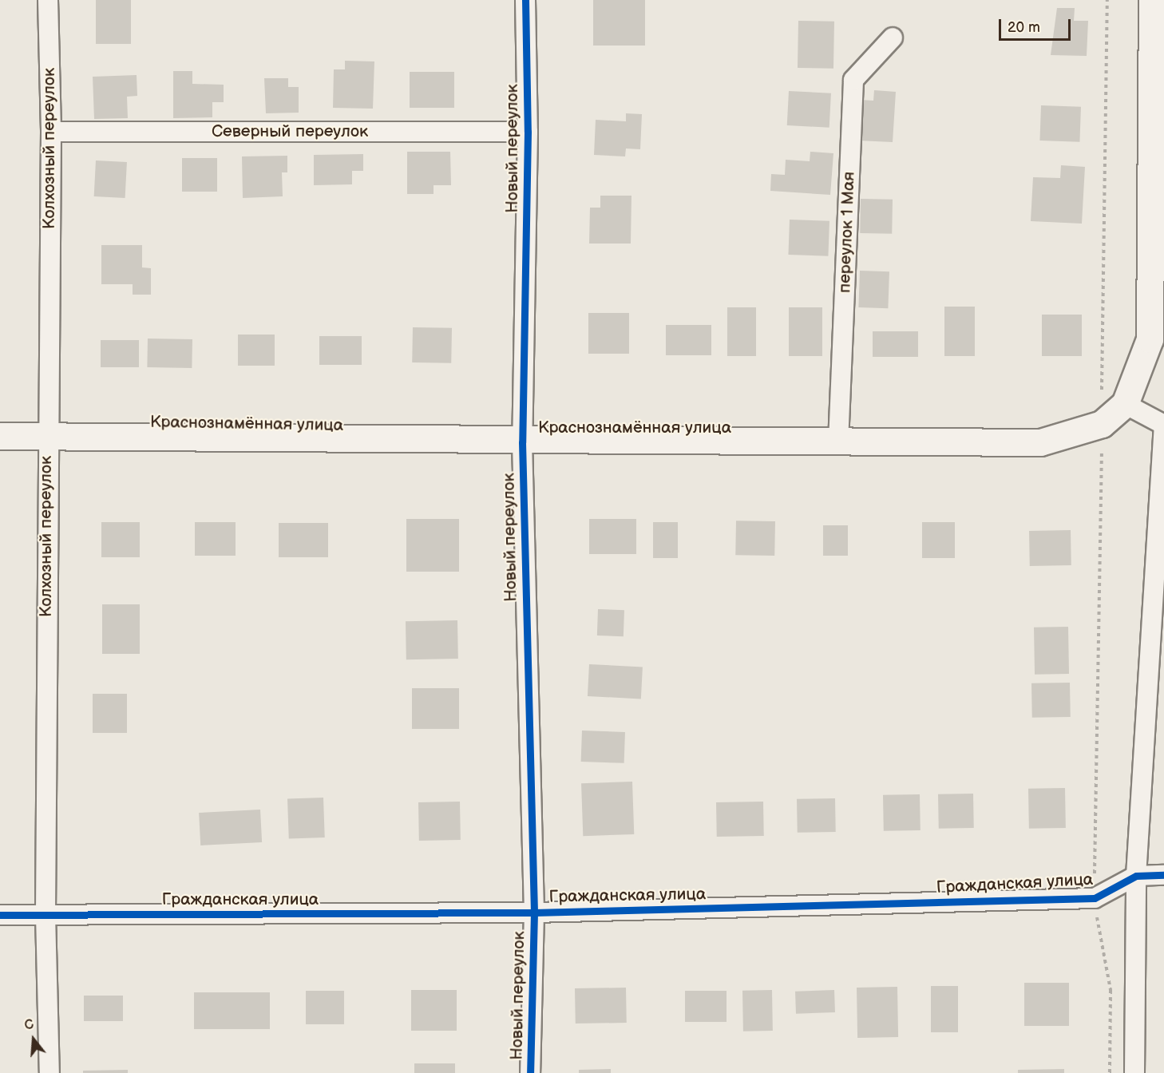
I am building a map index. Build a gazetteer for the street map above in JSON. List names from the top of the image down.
{
  "streets": {
    "main road": ["Краснознамённая улица"],
    "street": [
      "Северный переулок",
      "Колхозный переулок",
      "Новый переулок",
      "переулок 1 Мая",
      "Гражданская улица"
    ]
  },
  "crossings": [
    ["Северный переулок", "Колхозный переулок"],
    ["Северный переулок", "Новый переулок"],
    ["Колхозный переулок", "Краснознамённая улица"],
    ["Колхозный переулок", "Гражданская улица"],
    ["Новый переулок", "Краснознамённая улица"],
    ["Новый переулок", "Гражданская улица"],
    ["переулок 1 Мая", "Краснознамённая улица"]
  ],
  "scale_bar": "20 m",
  "north": "top"
}
